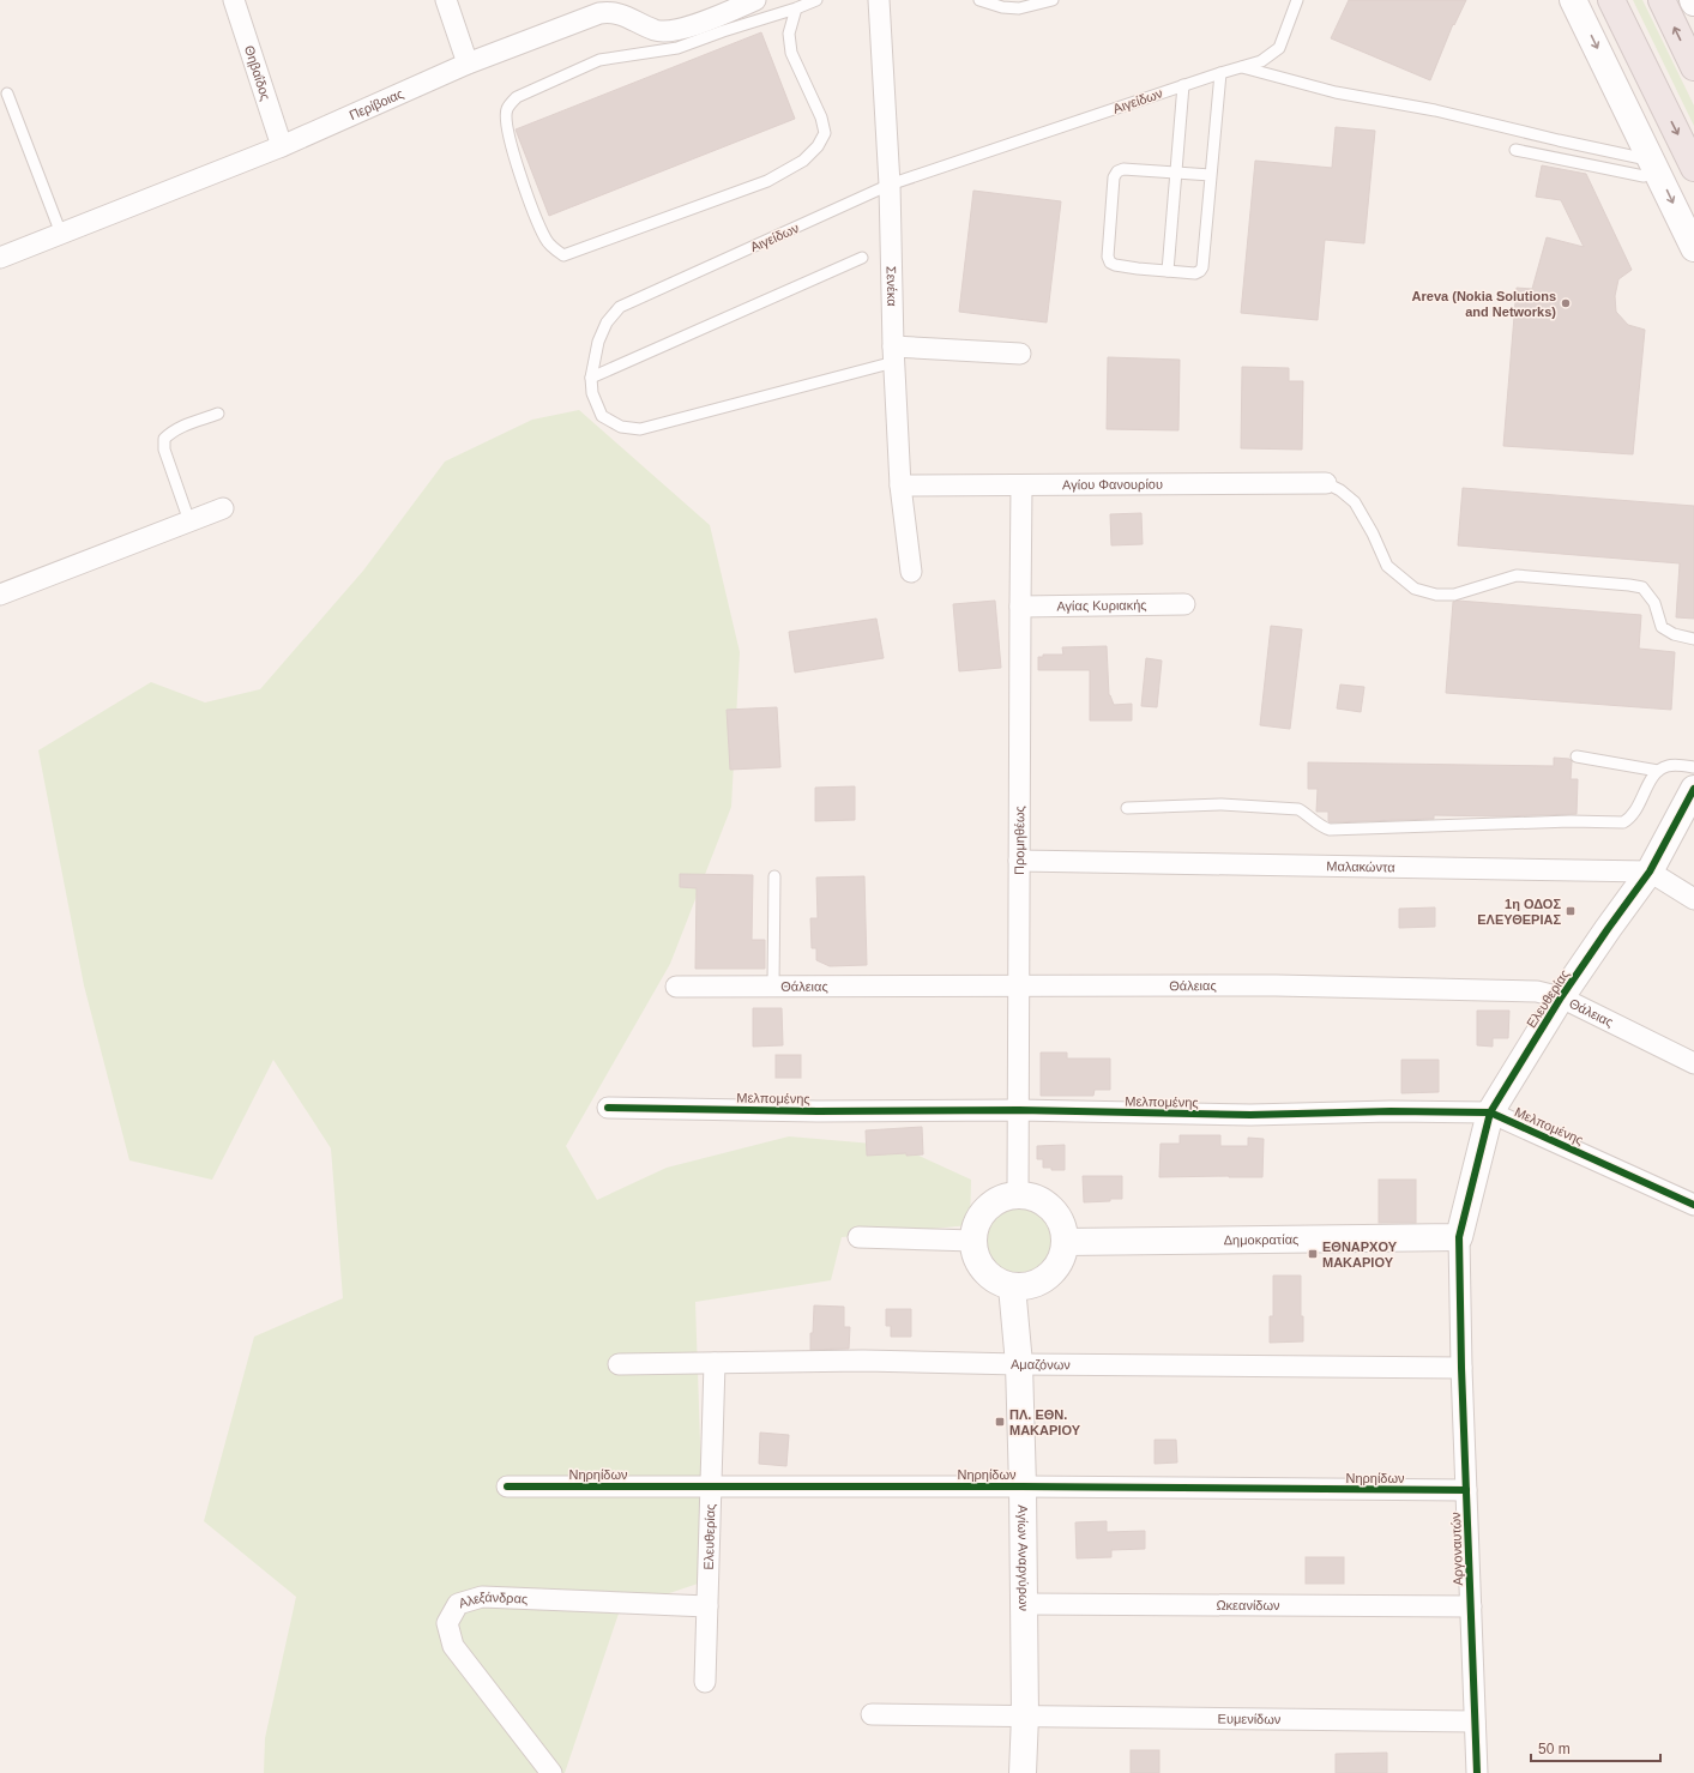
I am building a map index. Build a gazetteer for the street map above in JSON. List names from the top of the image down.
{
  "streets": {
    "street": [
      "Θηβαΐδος",
      "Περίβοιας",
      "Σενέκα",
      "Αγίου Φανουρίου",
      "Αγίας Κυριακής",
      "Προμηθέως",
      "Μαλακώντα",
      "Θάλειας",
      "Ελευθερίας",
      "Μελπομένης",
      "Δημοκρατίας",
      "Αμαζόνων",
      "Νηρηίδων",
      "Αργοναυτών",
      "Αγίων Αναργύρων",
      "Αλεξάνδρας",
      "Ωκεανίδων",
      "Ευμενίδων"
    ],
    "lane": ["Αιγείδων"]
  },
  "crossings": [
    ["Θηβαΐδος", "Περίβοιας"],
    ["Αιγείδων", "Σενέκα"],
    ["Σενέκα", "Αγίου Φανουρίου"],
    ["Αγίου Φανουρίου", "Προμηθέως"],
    ["Αγίας Κυριακής", "Προμηθέως"],
    ["Προμηθέως", "Μαλακώντα"],
    ["Προμηθέως", "Θάλειας"],
    ["Προμηθέως", "Μελπομένης"],
    ["Προμηθέως", "Δημοκρατίας"],
    ["Προμηθέως", "Αγίων Αναργύρων"],
    ["Μαλακώντα", "Ελευθερίας"],
    ["Θάλειας", "Ελευθερίας"],
    ["Ελευθερίας", "Μελπομένης"],
    ["Ελευθερίας", "Δημοκρατίας"],
    ["Ελευθερίας", "Αμαζόνων"],
    ["Ελευθερίας", "Νηρηίδων"],
    ["Ελευθερίας", "Αργοναυτών"],
    ["Ελευθερίας", "Αλεξάνδρας"],
    ["Δημοκρατίας", "Αργοναυτών"],
    ["Δημοκρατίας", "Αγίων Αναργύρων"],
    ["Αμαζόνων", "Αργοναυτών"],
    ["Αμαζόνων", "Αγίων Αναργύρων"],
    ["Νηρηίδων", "Αργοναυτών"],
    ["Νηρηίδων", "Αγίων Αναργύρων"],
    ["Αργοναυτών", "Ωκεανίδων"],
    ["Αργοναυτών", "Ευμενίδων"],
    ["Αγίων Αναργύρων", "Ωκεανίδων"],
    ["Αγίων Αναργύρων", "Ευμενίδων"]
  ],
  "places": {
    "other": ["Areva (Nokia Solutions and Networks)"],
    "transit": ["1η ΟΔΟΣ ΕΛΕΥΘΕΡΙΑΣ", "ΕΘΝΑΡΧΟΥ ΜΑΚΑΡΙΟΥ", "ΠΛ. ΕΘΝ. ΜΑΚΑΡΙΟΥ"]
  },
  "scale_bar": "50 m"
}
